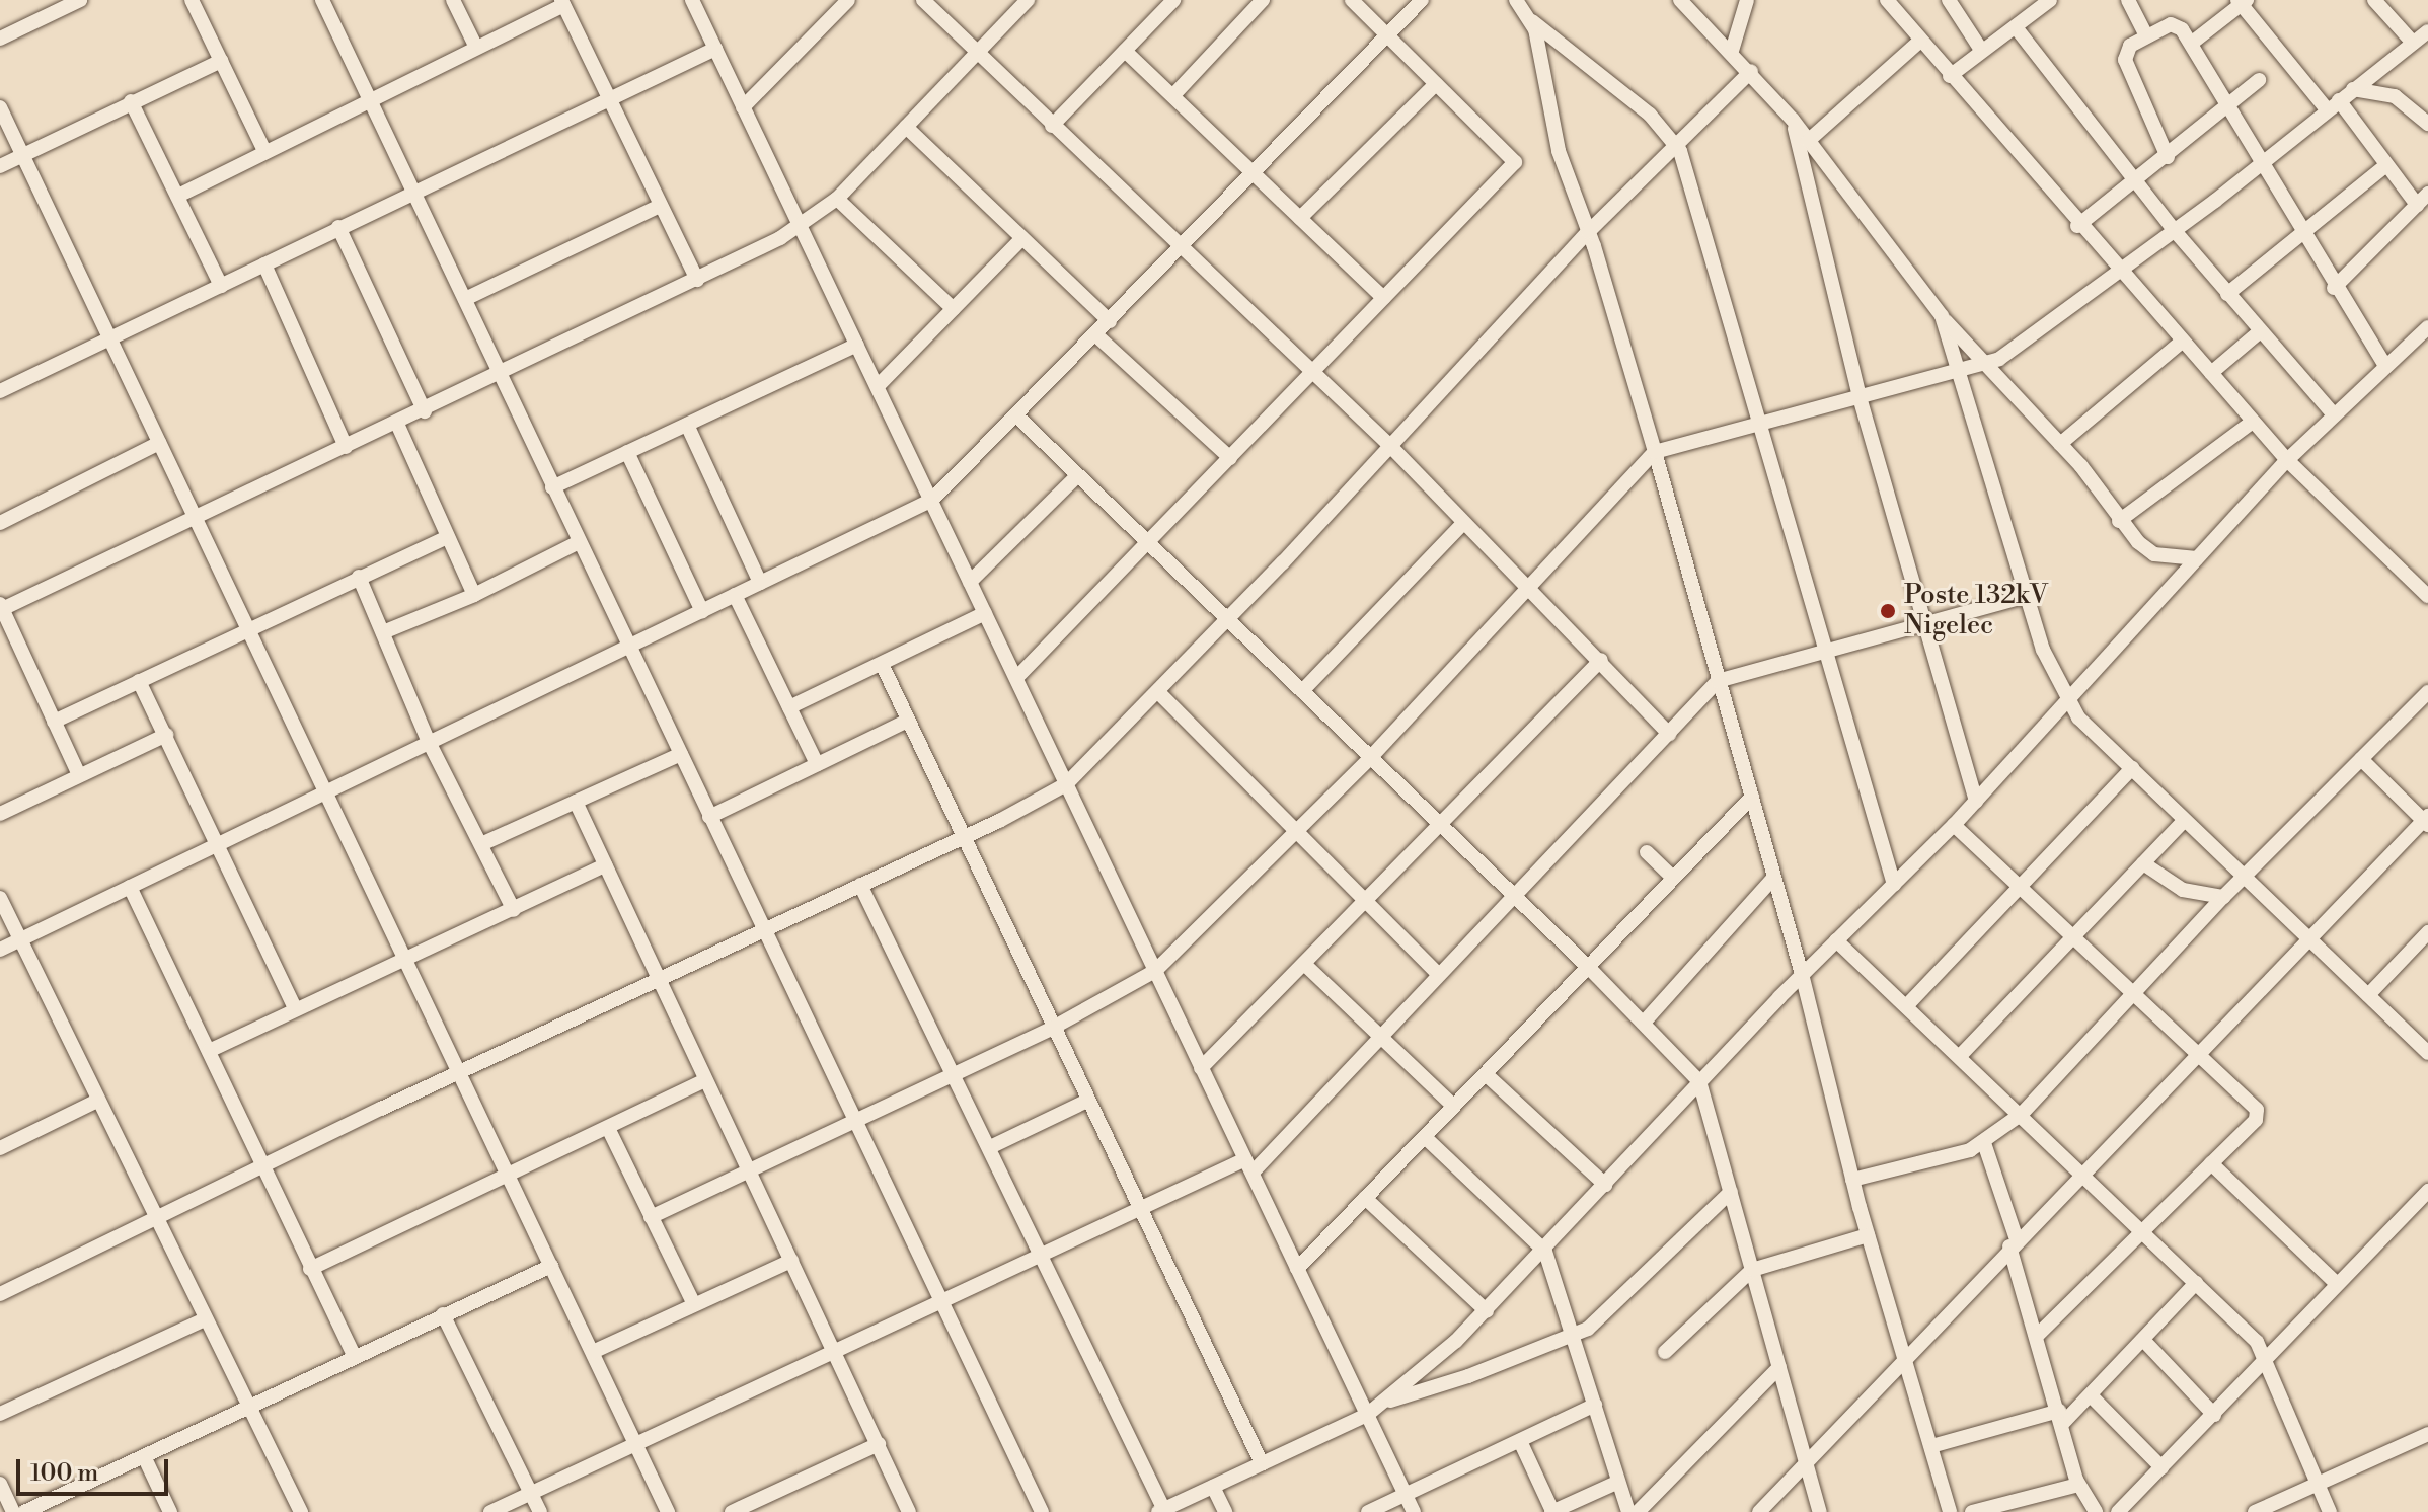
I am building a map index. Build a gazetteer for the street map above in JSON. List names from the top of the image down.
{
  "places": ["Poste 132kV Nigelec"],
  "scale_bar": "100 m"
}
